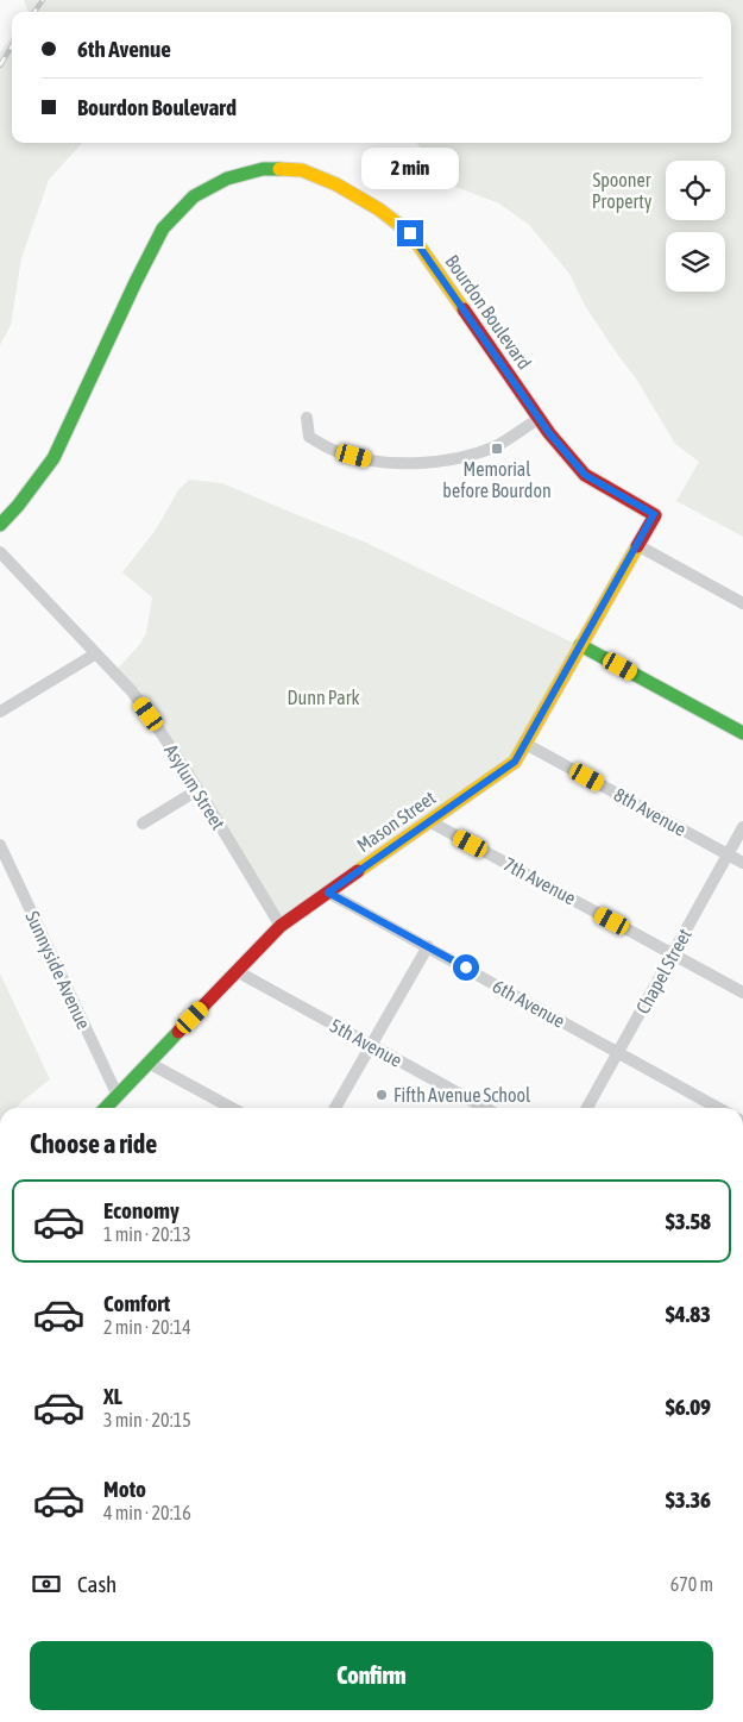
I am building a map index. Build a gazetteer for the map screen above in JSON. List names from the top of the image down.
{
  "streets": {
    "street": [
      "Bourdon Boulevard",
      "Asylum Street",
      "8th Avenue",
      "Mason Street",
      "7th Avenue",
      "Sunnyside Avenue",
      "Chapel Street",
      "6th Avenue",
      "5th Avenue"
    ]
  },
  "crossings": [
    ["Bourdon Boulevard", "Mason Street"],
    ["Asylum Street", "Mason Street"],
    ["8th Avenue", "Mason Street"],
    ["8th Avenue", "Chapel Street"],
    ["Mason Street", "7th Avenue"],
    ["Mason Street", "Sunnyside Avenue"],
    ["Mason Street", "6th Avenue"],
    ["Mason Street", "5th Avenue"],
    ["7th Avenue", "Chapel Street"],
    ["Chapel Street", "6th Avenue"]
  ],
  "parks": ["Spooner Property", "Dunn Park"],
  "places": {
    "transit": ["Memorial before Bourdon"],
    "other": ["Fifth Avenue School"]
  },
  "page": {
    "banner": ["6th Avenue", "Bourdon Boulevard"],
    "bubble": "2 min",
    "heading": "Choose a ride",
    "list": [
      {
        "name": "Economy",
        "note": "1 min · 20:13",
        "value": "$3.58"
      },
      {
        "name": "Comfort",
        "note": "2 min · 20:14",
        "value": "$4.83"
      },
      {
        "name": "XL",
        "note": "3 min · 20:15",
        "value": "$6.09"
      },
      {
        "name": "Moto",
        "note": "4 min · 20:16",
        "value": "$3.36"
      }
    ],
    "pay": ["Cash", "670 m"],
    "buttons": "Confirm"
  }
}
